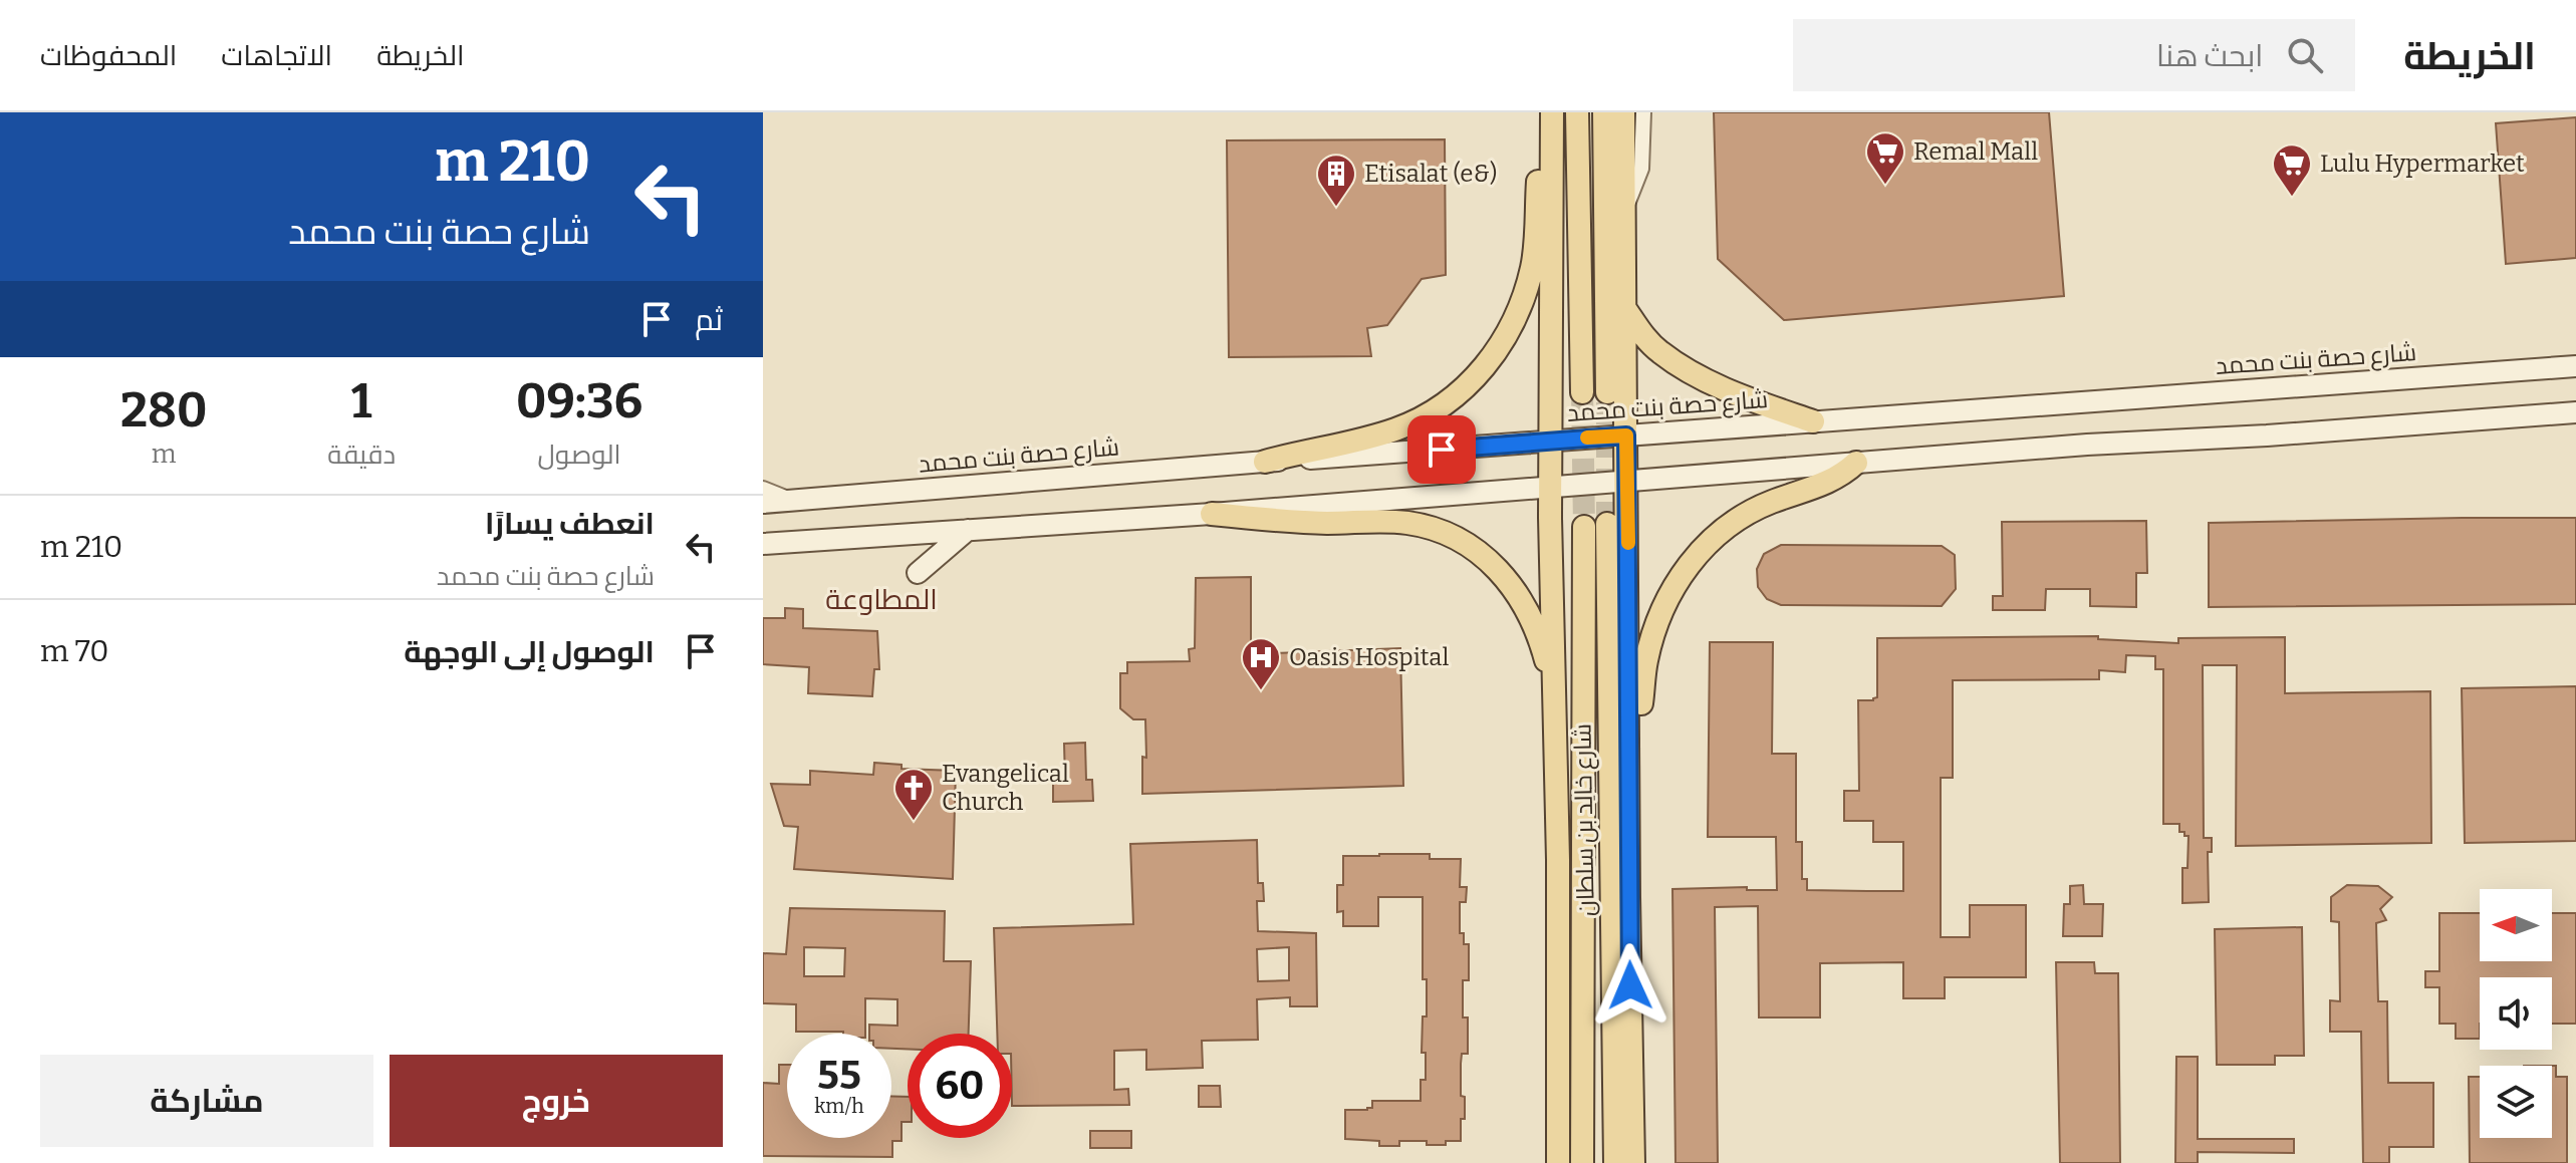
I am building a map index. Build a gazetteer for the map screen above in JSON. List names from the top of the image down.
{
  "streets": {
    "main road": ["شارع حصة بنت محمد", "شارع خالِد بن سلطان"]
  },
  "districts": ["المطاوعة"],
  "places": {
    "supermarket": ["Remal Mall", "Lulu Hypermarket"],
    "building": ["Etisalat (e&)"],
    "hospital": ["Oasis Hospital"],
    "church": ["Evangelical Church"]
  },
  "north": "left",
  "page": {
    "header": "الخريطة",
    "search": "ابحث هنا",
    "nav": ["الخريطة", "الاتجاهات", "المحفوظات"],
    "turn": ["210 m", "شارع حصة بنت محمد"],
    "then": "ثم",
    "eta": [
      "09:36",
      "الوصول",
      "1",
      "دقيقة",
      "280",
      "m"
    ],
    "list": [
      {
        "name": "انعطف يسارًا",
        "note": "شارع حصة بنت محمد",
        "value": "210 m"
      },
      {
        "name": "الوصول إلى الوجهة",
        "value": "70 m"
      }
    ],
    "speed": "55 km/h",
    "limit": "60",
    "buttons": ["خروج", "مشاركة"]
  }
}
